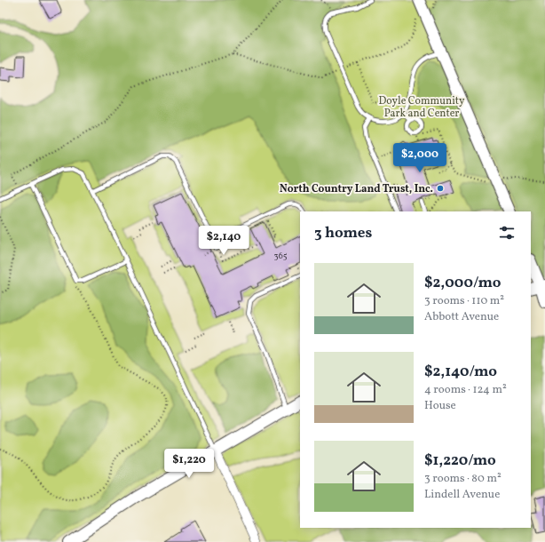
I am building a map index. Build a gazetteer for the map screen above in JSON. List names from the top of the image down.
{
  "parks": ["Doyle Community Park and Center"],
  "places": ["North Country Land Trust, Inc."],
  "house_numbers": ["365"],
  "page": {
    "price": ["$2,000", "$2,140", "$1,220"],
    "heading": "3 homes",
    "list": [
      {
        "name": "$2,000/mo",
        "note": "3 rooms · 110 m² · Abbott Avenue"
      },
      {
        "name": "$2,140/mo",
        "note": "4 rooms · 124 m² · House"
      },
      {
        "name": "$1,220/mo",
        "note": "3 rooms · 80 m² · Lindell Avenue"
      }
    ]
  }
}
